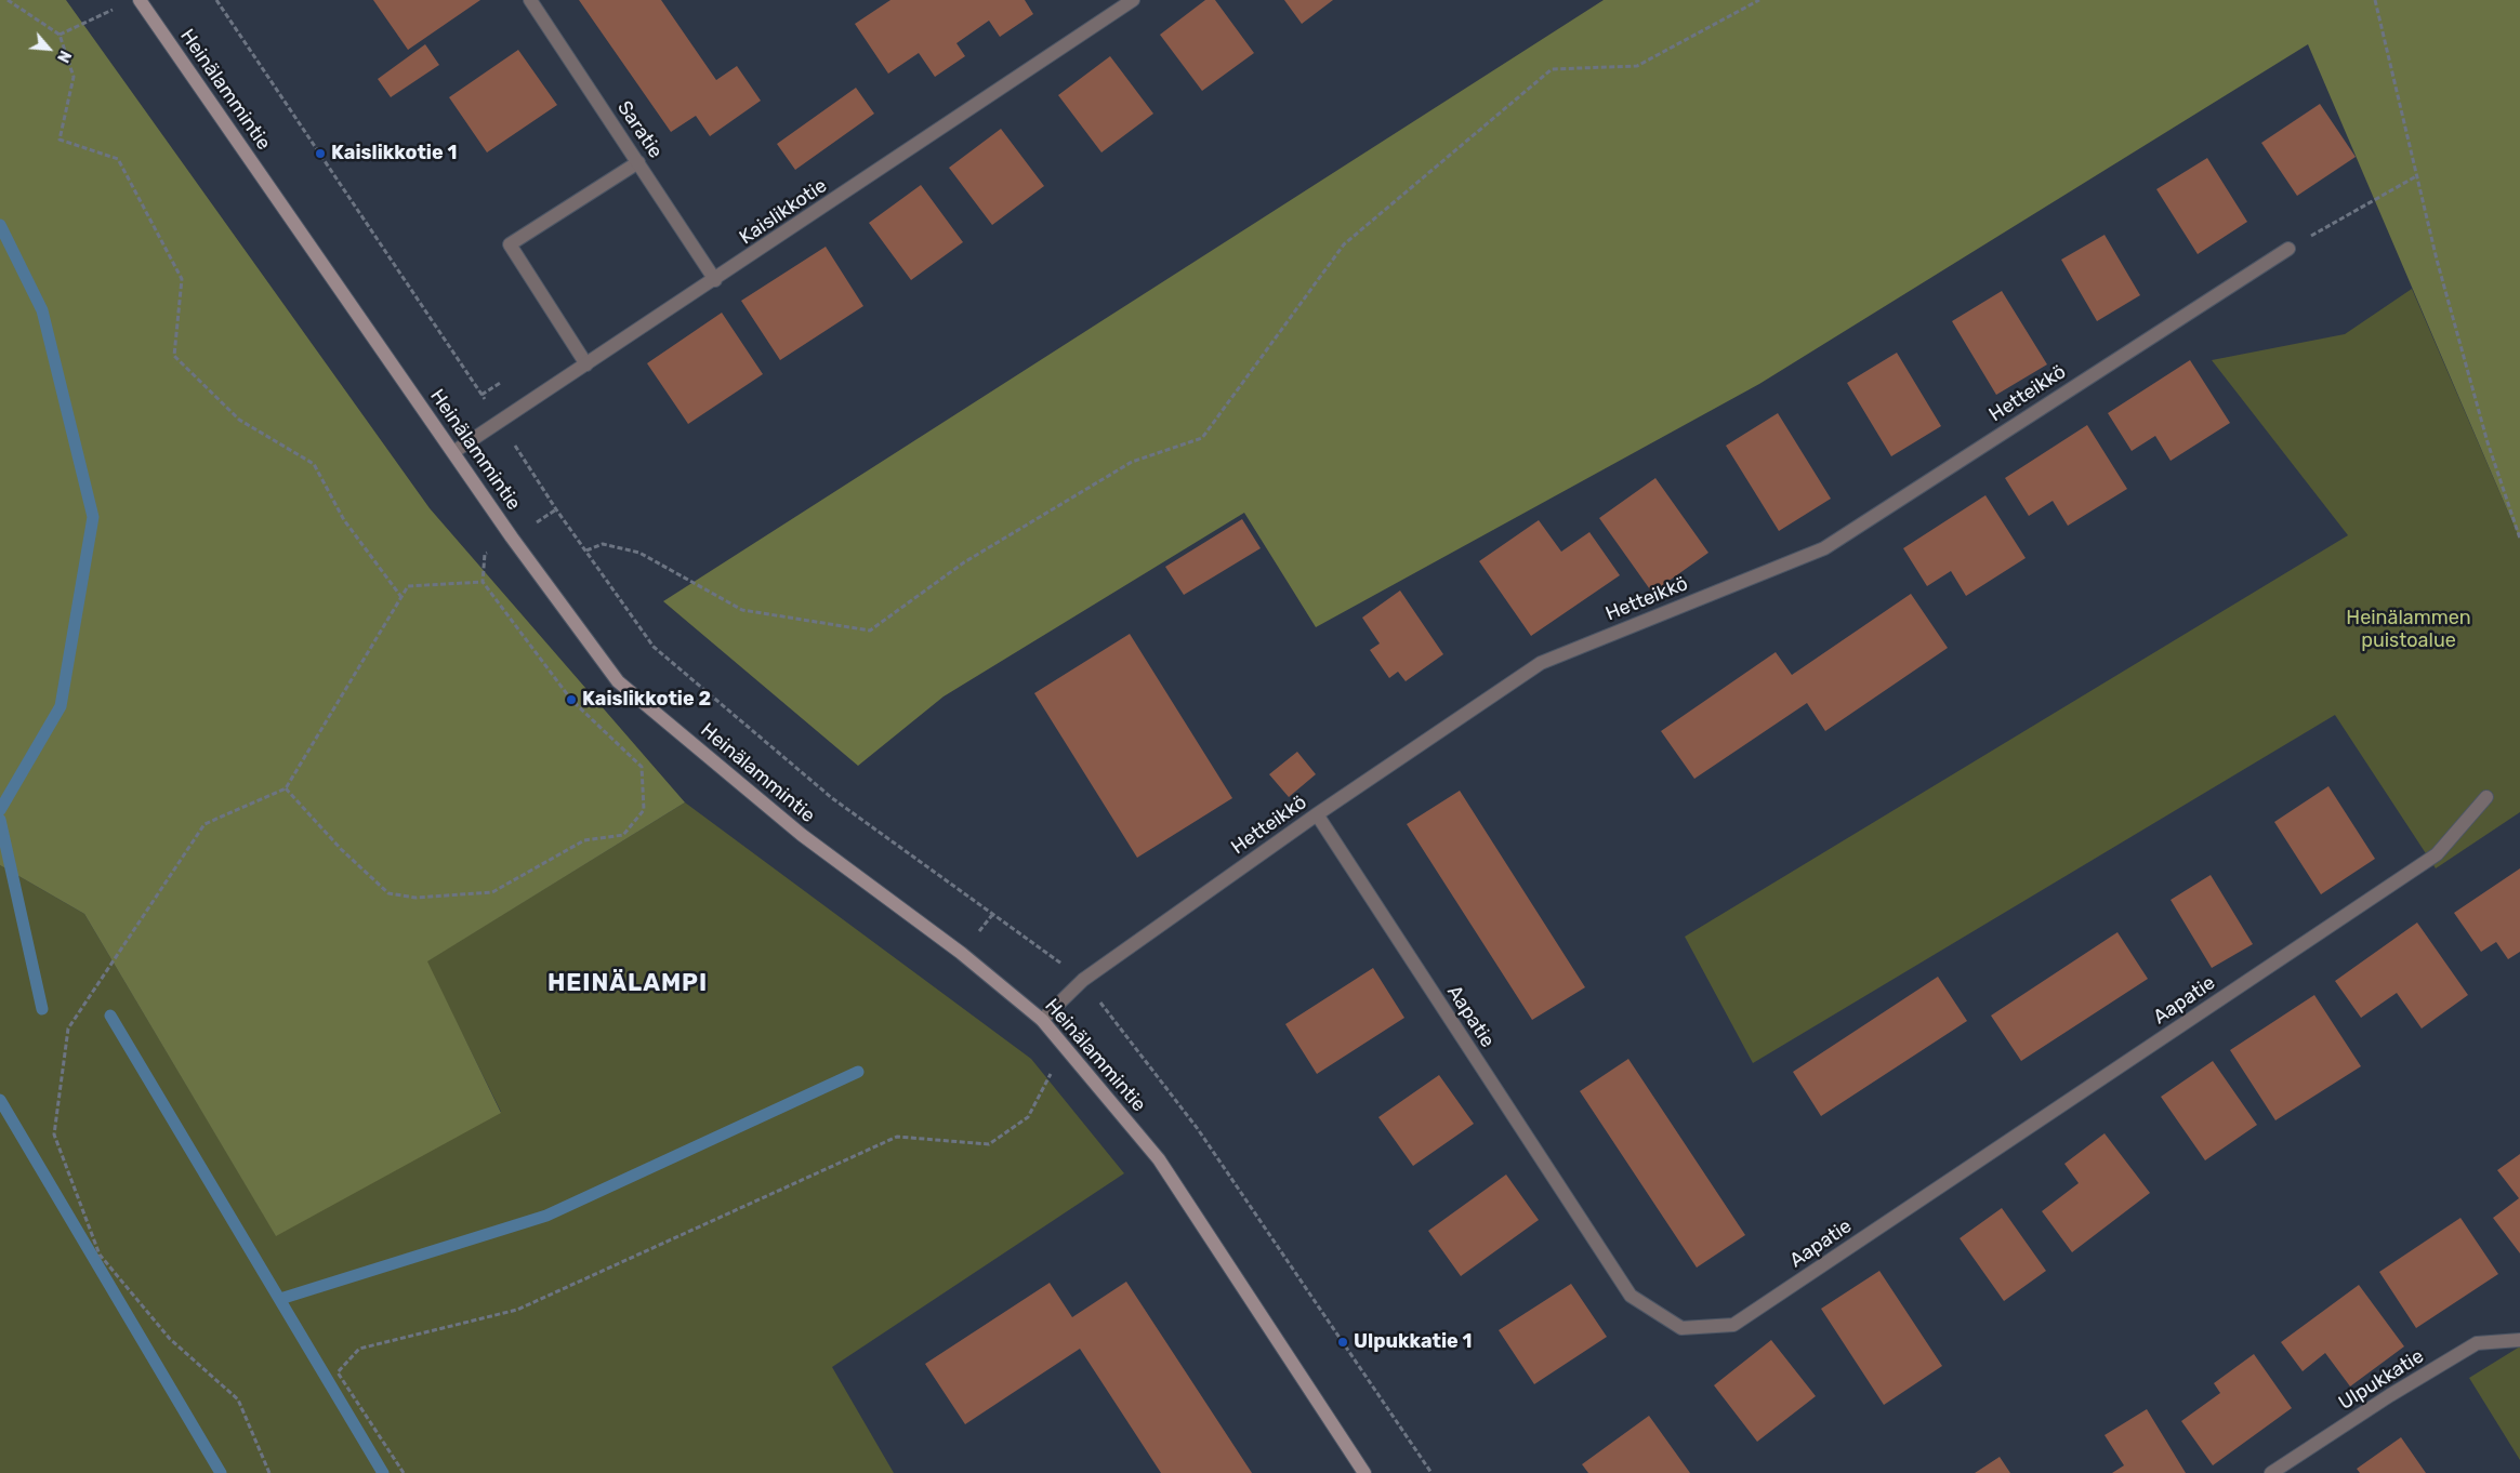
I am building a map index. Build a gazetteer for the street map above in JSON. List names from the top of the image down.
{
  "streets": {
    "street": [
      "Heinälammintie",
      "Saratie",
      "Kaislikkotie",
      "Hetteikkö",
      "Aapatie",
      "Ulpukkatie"
    ]
  },
  "crossings": [
    ["Heinälammintie", "Kaislikkotie"],
    ["Heinälammintie", "Hetteikkö"],
    ["Saratie", "Kaislikkotie"],
    ["Hetteikkö", "Aapatie"]
  ],
  "districts": ["HEINÄLAMPI"],
  "parks": ["Heinälammen puistoalue"],
  "places": ["Kaislikkotie 1", "Kaislikkotie 2", "Ulpukkatie 1"],
  "north": "bottom right"
}
